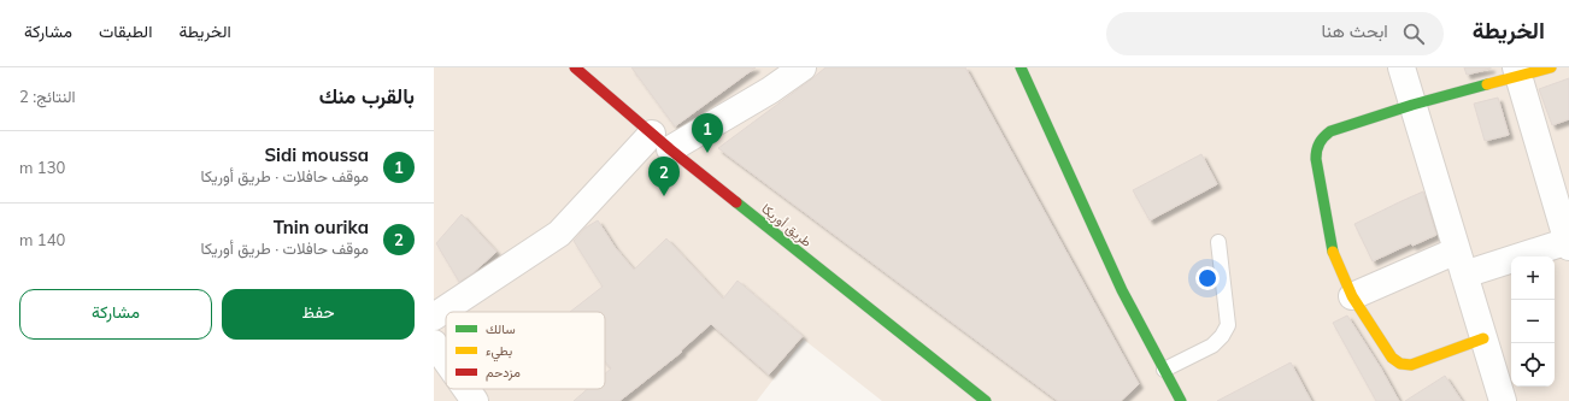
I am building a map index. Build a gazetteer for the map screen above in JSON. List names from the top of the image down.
{
  "streets": {
    "street": ["طريق أوريكا"]
  },
  "legend": ["سالك", "بطيء", "مزدحم"],
  "page": {
    "header": "الخريطة",
    "search": "ابحث هنا",
    "nav": ["الخريطة", "الطبقات", "مشاركة"],
    "heading": ["بالقرب منك", "النتائج: 2"],
    "pins": ["1", "2"],
    "list": [
      {
        "mark": "1",
        "name": "Sidi moussa",
        "note": "موقف حافلات · طريق أوريكا",
        "value": "130 m"
      },
      {
        "mark": "2",
        "name": "Tnin ourika",
        "note": "موقف حافلات · طريق أوريكا",
        "value": "140 m"
      }
    ],
    "map_buttons": ["+", "−"],
    "buttons": ["حفظ", "مشاركة"]
  }
}
